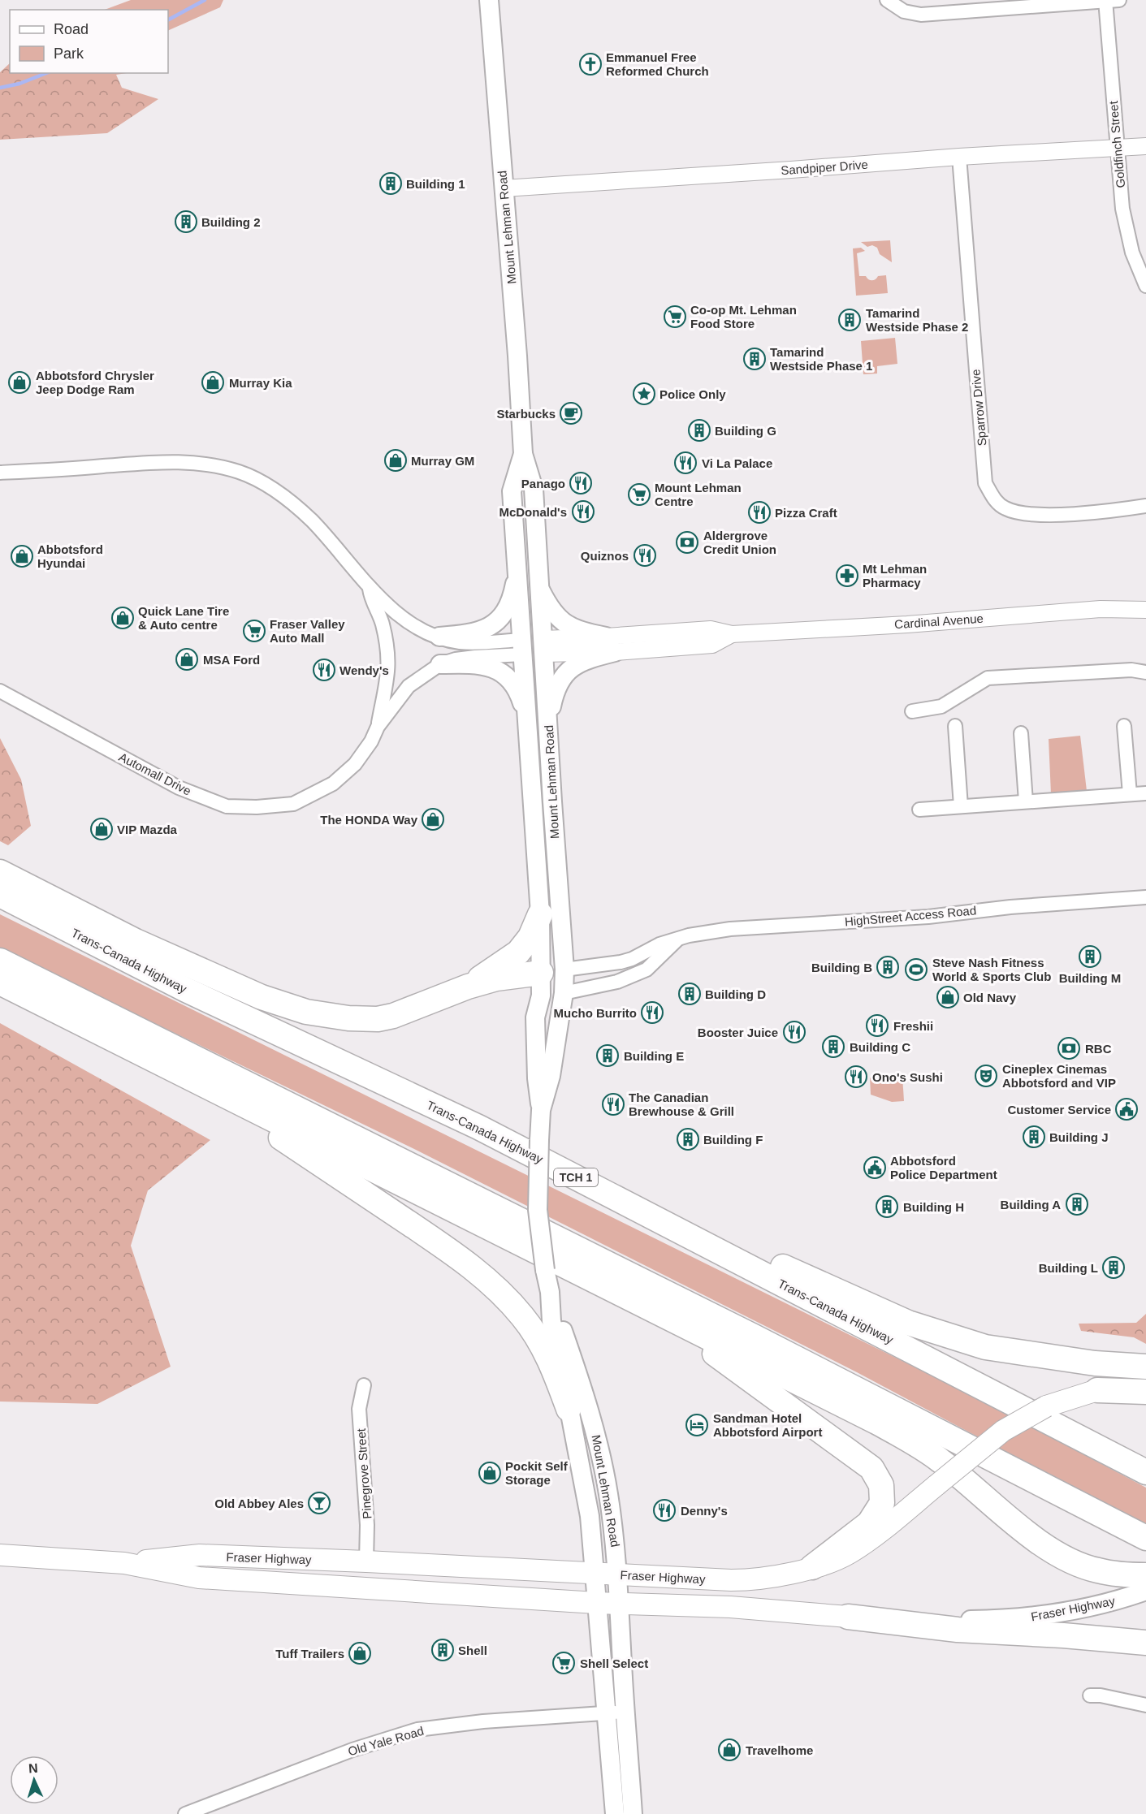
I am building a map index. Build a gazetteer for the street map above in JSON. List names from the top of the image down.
{
  "streets": {
    "highway": ["Trans-Canada Highway", "TCH 1"],
    "main road": ["Mount Lehman Road", "Fraser Highway"],
    "street": [
      "Goldfinch Street",
      "Sandpiper Drive",
      "Sparrow Drive",
      "Cardinal Avenue",
      "Automall Drive",
      "HighStreet Access Road",
      "Pinegrove Street",
      "Old Yale Road"
    ]
  },
  "crossings": [
    ["Goldfinch Street", "Sandpiper Drive"],
    ["Sandpiper Drive", "Mount Lehman Road"],
    ["Sandpiper Drive", "Sparrow Drive"],
    ["Mount Lehman Road", "Cardinal Avenue"],
    ["Mount Lehman Road", "Automall Drive"],
    ["Mount Lehman Road", "HighStreet Access Road"],
    ["Mount Lehman Road", "Fraser Highway"],
    ["Mount Lehman Road", "Old Yale Road"],
    ["Pinegrove Street", "Fraser Highway"]
  ],
  "places": {
    "church": ["Emmanuel Free Reformed Church"],
    "building": [
      "Building 1",
      "Building 2",
      "Tamarind Westside Phase 2",
      "Tamarind Westside Phase 1",
      "Building G",
      "Building M",
      "Building B",
      "Building D",
      "Building C",
      "Building E",
      "Building J",
      "Building F",
      "Building A",
      "Building H",
      "Building L",
      "Shell"
    ],
    "supermarket": [
      "Co-op Mt. Lehman Food Store",
      "Mount Lehman Centre",
      "Fraser Valley Auto Mall",
      "Shell Select"
    ],
    "shop": [
      "Abbotsford Chrysler Jeep Dodge Ram",
      "Murray Kia",
      "Murray GM",
      "Abbotsford Hyundai",
      "Quick Lane Tire & Auto centre",
      "MSA Ford",
      "The HONDA Way",
      "VIP Mazda",
      "Old Navy",
      "Pockit Self Storage",
      "Tuff Trailers",
      "Travelhome"
    ],
    "place": ["Police Only"],
    "cafe": ["Starbucks"],
    "restaurant": [
      "Vi La Palace",
      "Panago",
      "McDonald's",
      "Pizza Craft",
      "Quiznos",
      "Wendy's",
      "Mucho Burrito",
      "Freshii",
      "Booster Juice",
      "Ono's Sushi",
      "The Canadian Brewhouse & Grill",
      "Denny's"
    ],
    "bank": ["Aldergrove Credit Union", "RBC"],
    "pharmacy": ["Mt Lehman Pharmacy"],
    "sports": ["Steve Nash Fitness World & Sports Club"],
    "theatre": ["Cineplex Cinemas Abbotsford and VIP"],
    "public building": ["Customer Service", "Abbotsford Police Department"],
    "hotel": ["Sandman Hotel Abbotsford Airport"],
    "bar": ["Old Abbey Ales"]
  },
  "legend": ["Road", "Park"],
  "north": "top"
}
